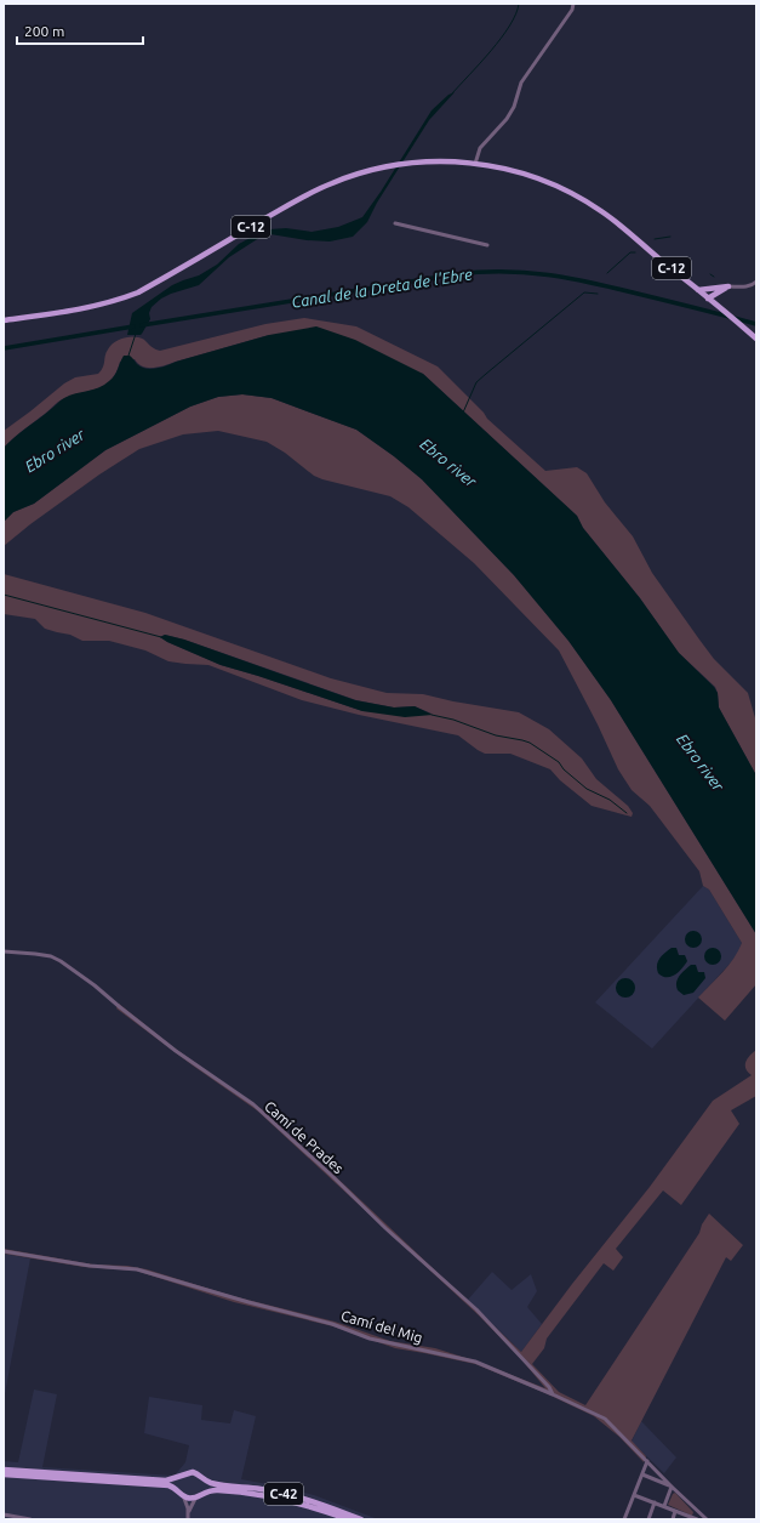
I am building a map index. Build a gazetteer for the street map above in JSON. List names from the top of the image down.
{
  "streets": {
    "main road": ["C-12", "C-42"],
    "street": ["Camí de Prades", "Camí del Mig"]
  },
  "crossings": [
    ["Camí de Prades", "Camí del Mig"]
  ],
  "water": ["Canal de la Dreta de l'Ebre", "Ebro river"],
  "scale_bar": "200 m"
}
